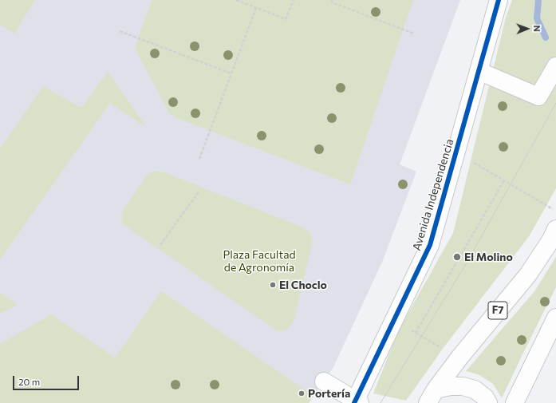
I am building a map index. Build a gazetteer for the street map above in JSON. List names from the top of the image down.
{
  "streets": {
    "main road": ["Avenida Independencia", "F7"]
  },
  "parks": ["Plaza Facultad de Agronomía"],
  "places": ["El Molino", "El Choclo", "Portería"],
  "scale_bar": "20 m",
  "north": "right"
}
